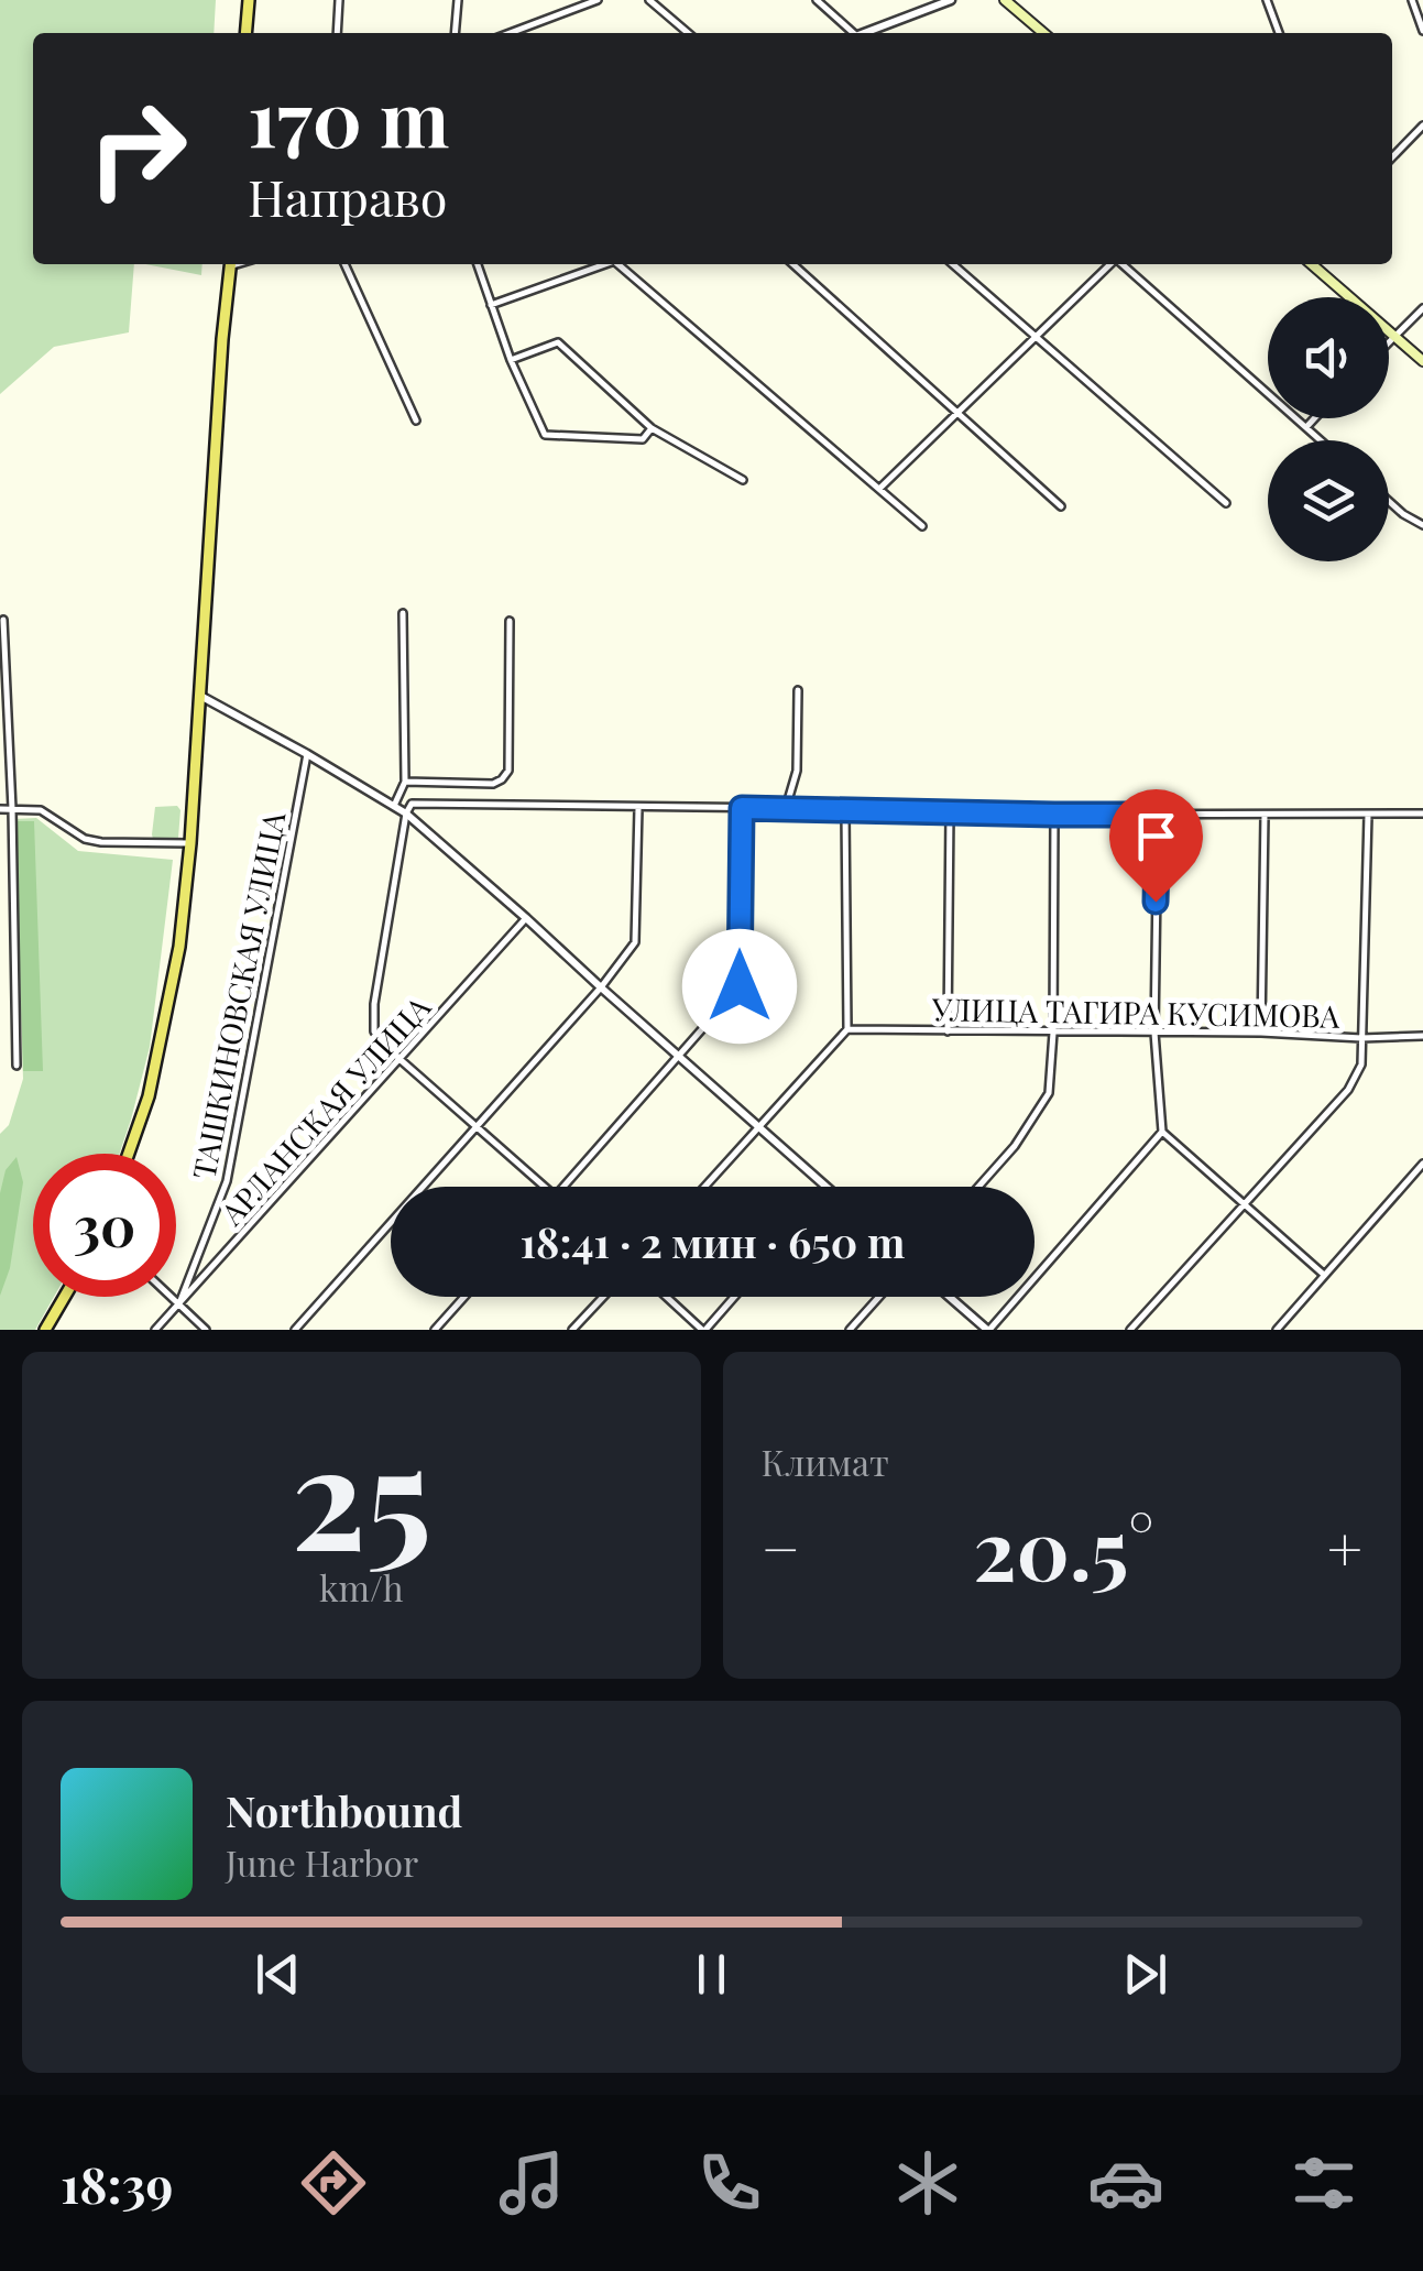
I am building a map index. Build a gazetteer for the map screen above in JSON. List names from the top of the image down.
{
  "streets": {
    "street": ["ТАШКИНОВСКАЯ УЛИЦА", "УЛИЦА ТАГИРА КУСИМОВА", "АРЛАНСКАЯ УЛИЦА"]
  },
  "crossings": [
    ["ТАШКИНОВСКАЯ УЛИЦА", "АРЛАНСКАЯ УЛИЦА"]
  ],
  "page": {
    "turn": ["170 m", "Направо"],
    "limit": "30",
    "trip": "18:41 · 2 мин · 650 m",
    "tile": [
      ["25", "km/h"],
      "Климат"
    ],
    "heat": ["−", "20.5°", "+"],
    "song": ["Northbound", "June Harbor"],
    "tabs": "18:39"
  }
}
